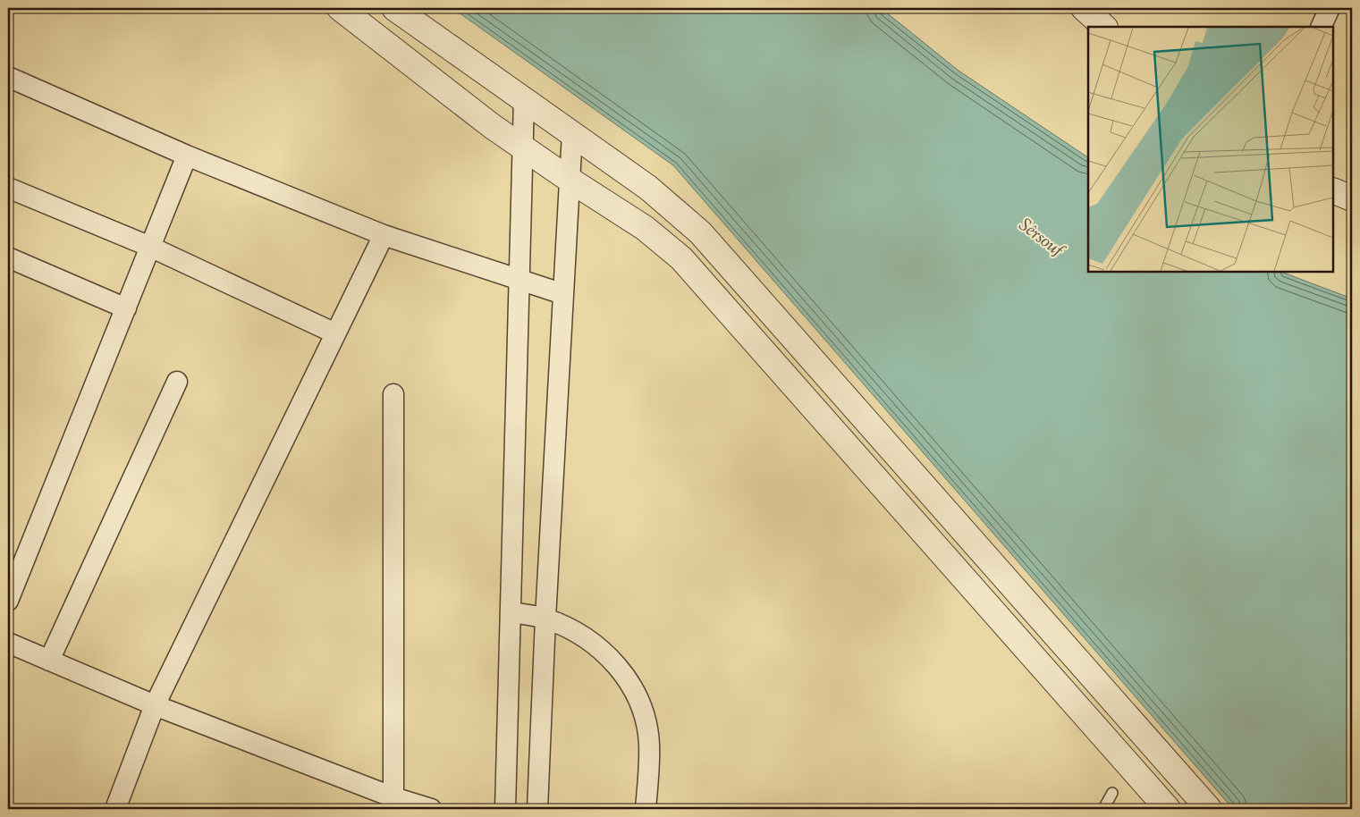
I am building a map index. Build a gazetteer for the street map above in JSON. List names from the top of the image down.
{
  "water": ["Sêrsouf"]
}
